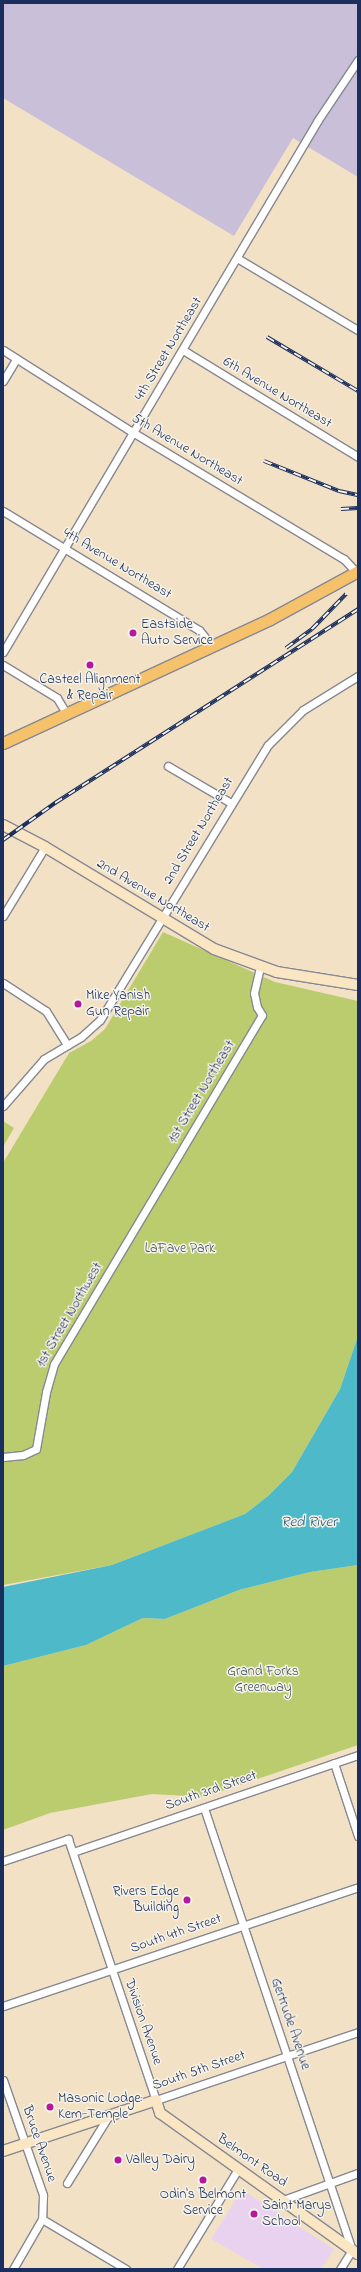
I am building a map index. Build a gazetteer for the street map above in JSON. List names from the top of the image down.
{
  "streets": {
    "street": [
      "4th Street Northeast",
      "6th Avenue Northeast",
      "5th Avenue Northeast",
      "4th Avenue Northeast",
      "2nd Street Northeast",
      "2nd Avenue Northeast",
      "1st Street Northeast",
      "1st Street Northwest",
      "South 3rd Street",
      "South 4th Street",
      "Division Avenue",
      "Gertrude Avenue",
      "South 5th Street",
      "Bruce Avenue",
      "Belmont Road"
    ]
  },
  "crossings": [
    ["4th Street Northeast", "6th Avenue Northeast"],
    ["4th Street Northeast", "5th Avenue Northeast"],
    ["4th Street Northeast", "4th Avenue Northeast"],
    ["2nd Street Northeast", "2nd Avenue Northeast"],
    ["2nd Avenue Northeast", "1st Street Northeast"],
    ["1st Street Northeast", "1st Street Northwest"],
    ["South 3rd Street", "Division Avenue"],
    ["South 3rd Street", "Gertrude Avenue"],
    ["South 4th Street", "Division Avenue"],
    ["South 4th Street", "Gertrude Avenue"],
    ["Division Avenue", "South 5th Street"],
    ["Division Avenue", "Belmont Road"],
    ["Gertrude Avenue", "South 5th Street"],
    ["Gertrude Avenue", "Belmont Road"],
    ["South 5th Street", "Bruce Avenue"],
    ["South 5th Street", "Belmont Road"]
  ],
  "water": ["Red River"],
  "parks": ["LaFave Park", "Grand Forks Greenway"],
  "places": [
    "Eastside Auto Service",
    "Casteel Alignment & Repair",
    "Mike Yanish Gun Repair",
    "Rivers Edge Building",
    "Masonic Lodge: Kem-Temple",
    "Valley Dairy",
    "Odin's Belmont Service",
    "Saint Marys School"
  ]
}
